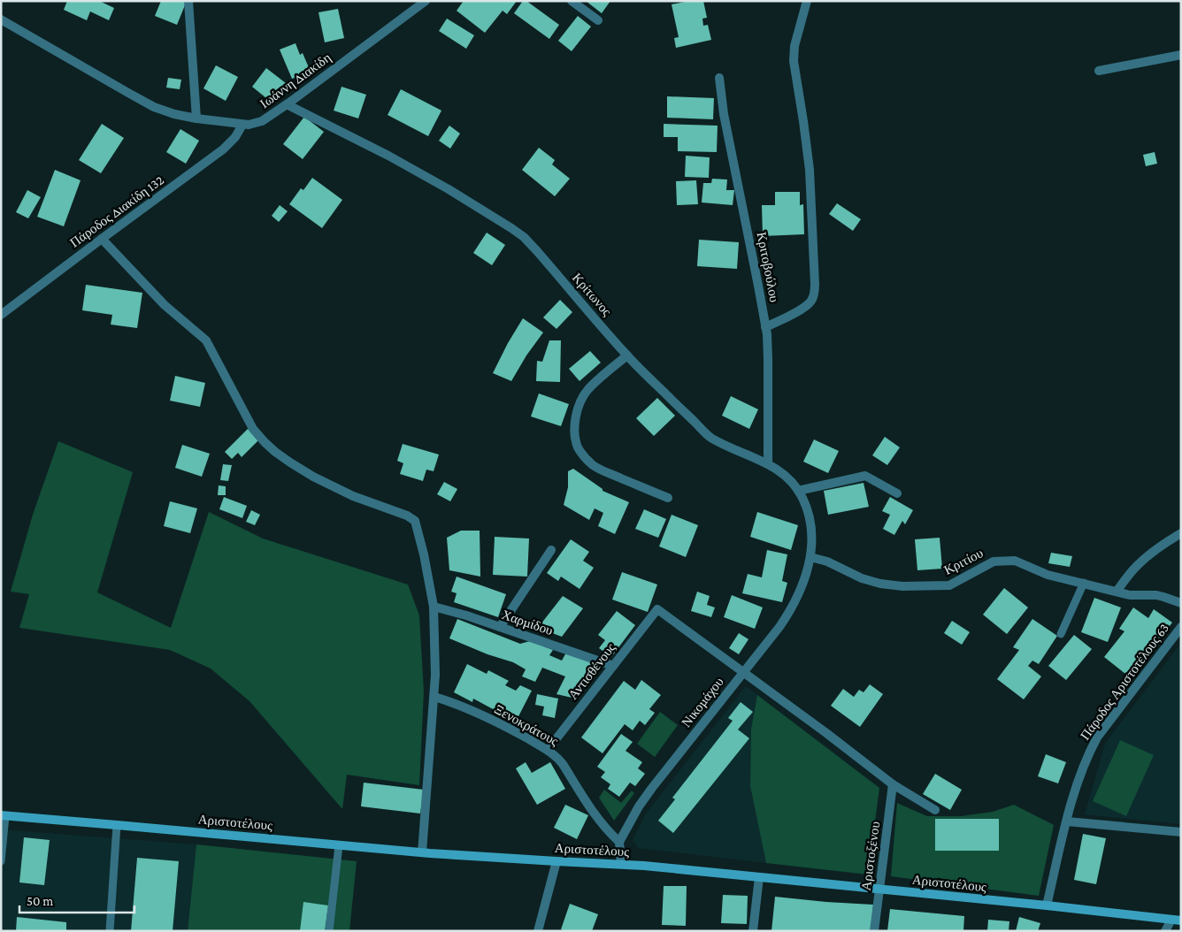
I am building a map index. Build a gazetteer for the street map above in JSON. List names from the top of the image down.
{
  "streets": {
    "main road": ["Αριστοτέλους"],
    "street": [
      "Ιωάννη Διακίδη",
      "Πάροδος Διακίδη 132",
      "Κριτοβούλου",
      "Κρίτωνος",
      "Κριτίου",
      "Χαρμίδου",
      "Αντισθένους",
      "Πάροδος Αριστοτέλους 63",
      "Νικομάχου",
      "Ξενοκράτους",
      "Αριστοξένου"
    ]
  },
  "crossings": [
    ["Ιωάννη Διακίδη", "Πάροδος Διακίδη 132"],
    ["Ιωάννη Διακίδη", "Κρίτωνος"],
    ["Κριτοβούλου", "Κρίτωνος"],
    ["Κρίτωνος", "Κριτίου"],
    ["Κρίτωνος", "Νικομάχου"],
    ["Κριτίου", "Νικομάχου"],
    ["Χαρμίδου", "Αντισθένους"],
    ["Αντισθένους", "Νικομάχου"],
    ["Αντισθένους", "Ξενοκράτους"],
    ["Πάροδος Αριστοτέλους 63", "Αριστοτέλους"],
    ["Νικομάχου", "Ξενοκράτους"],
    ["Αριστοτέλους", "Αριστοξένου"]
  ],
  "scale_bar": "50 m"
}
